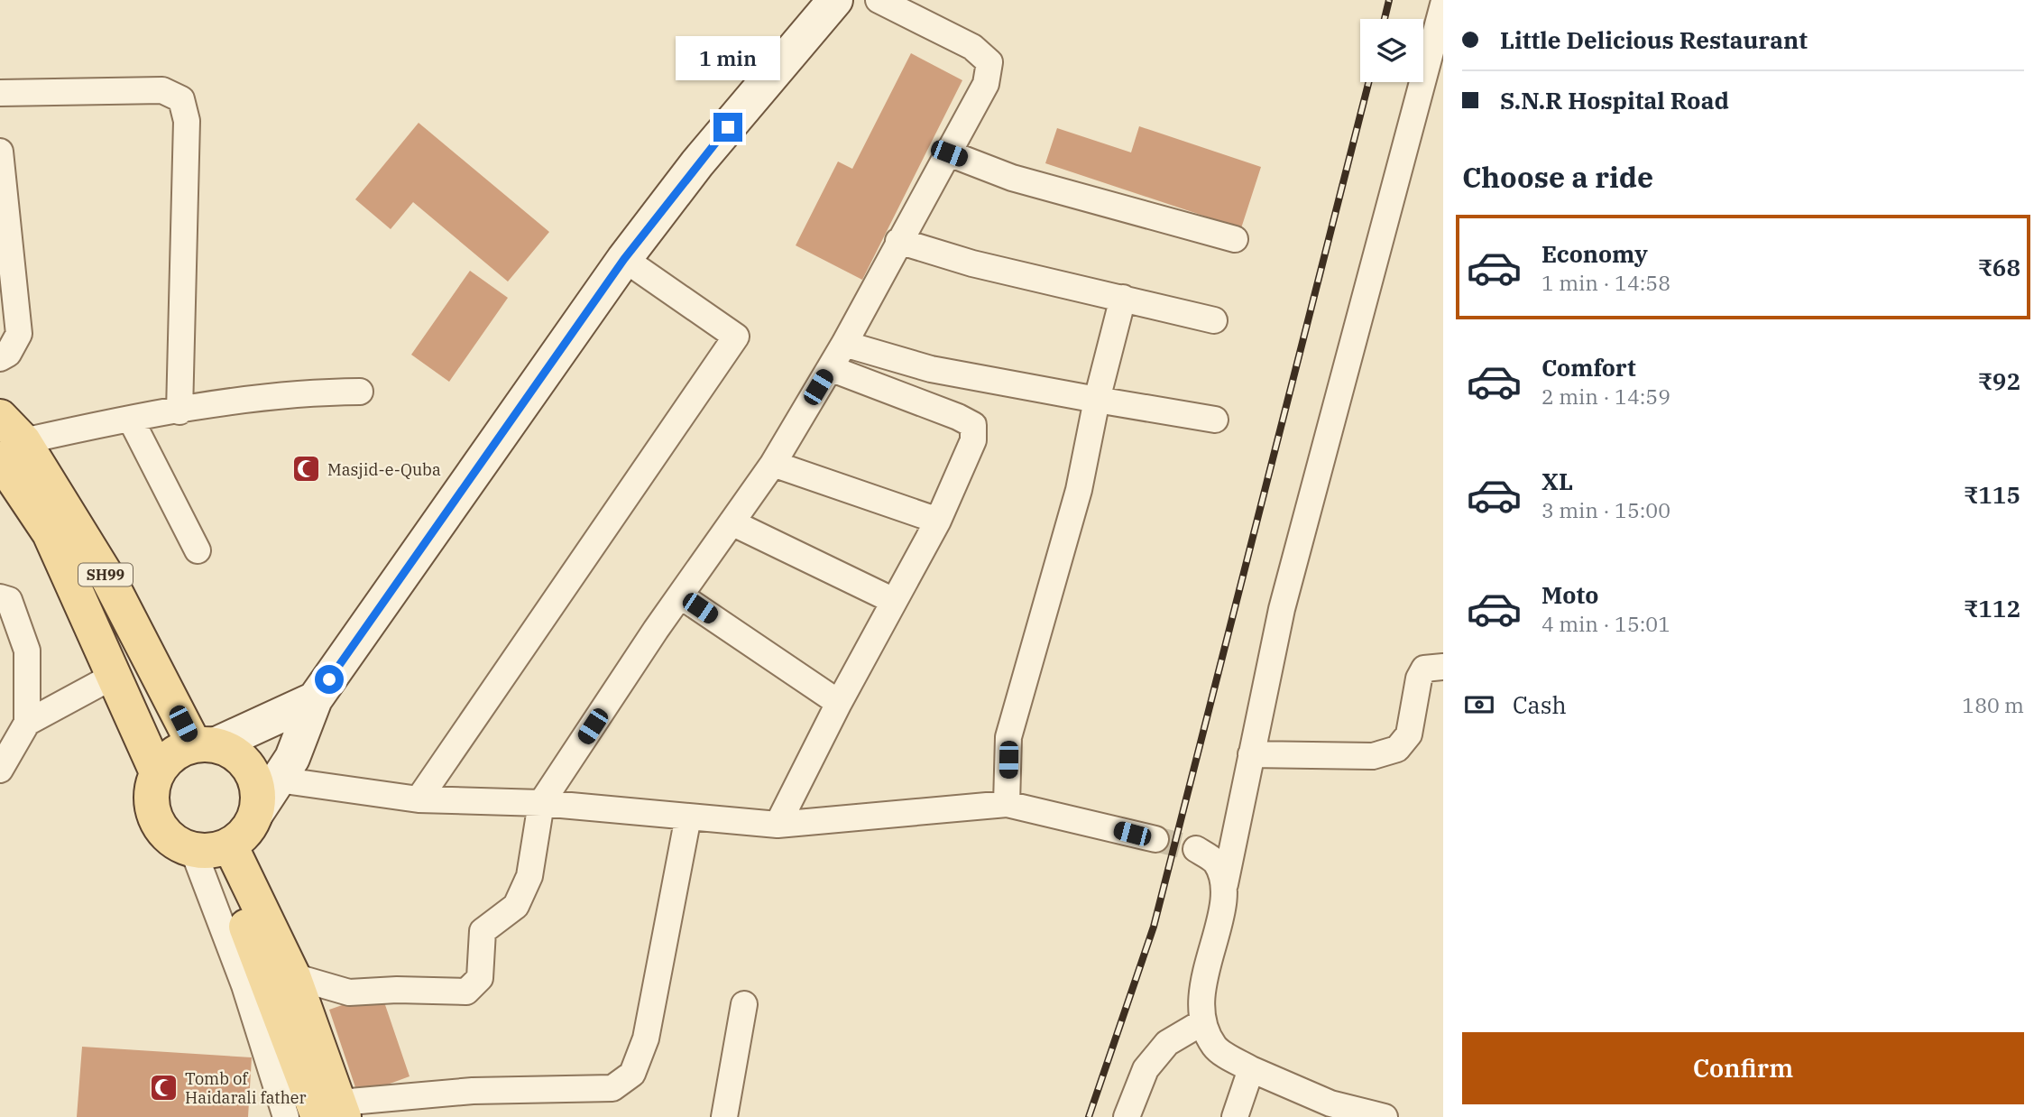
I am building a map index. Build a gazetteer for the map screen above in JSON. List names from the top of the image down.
{
  "streets": {
    "main road": ["SH99"]
  },
  "places": {
    "mosque": ["Masjid-e-Quba", "Tomb of Haidarali father"]
  },
  "page": {
    "banner": ["Little Delicious Restaurant", "S.N.R Hospital Road"],
    "bubble": "1 min",
    "heading": "Choose a ride",
    "list": [
      {
        "name": "Economy",
        "note": "1 min · 14:58",
        "value": "₹68"
      },
      {
        "name": "Comfort",
        "note": "2 min · 14:59",
        "value": "₹92"
      },
      {
        "name": "XL",
        "note": "3 min · 15:00",
        "value": "₹115"
      },
      {
        "name": "Moto",
        "note": "4 min · 15:01",
        "value": "₹112"
      }
    ],
    "pay": ["Cash", "180 m"],
    "buttons": "Confirm"
  }
}
